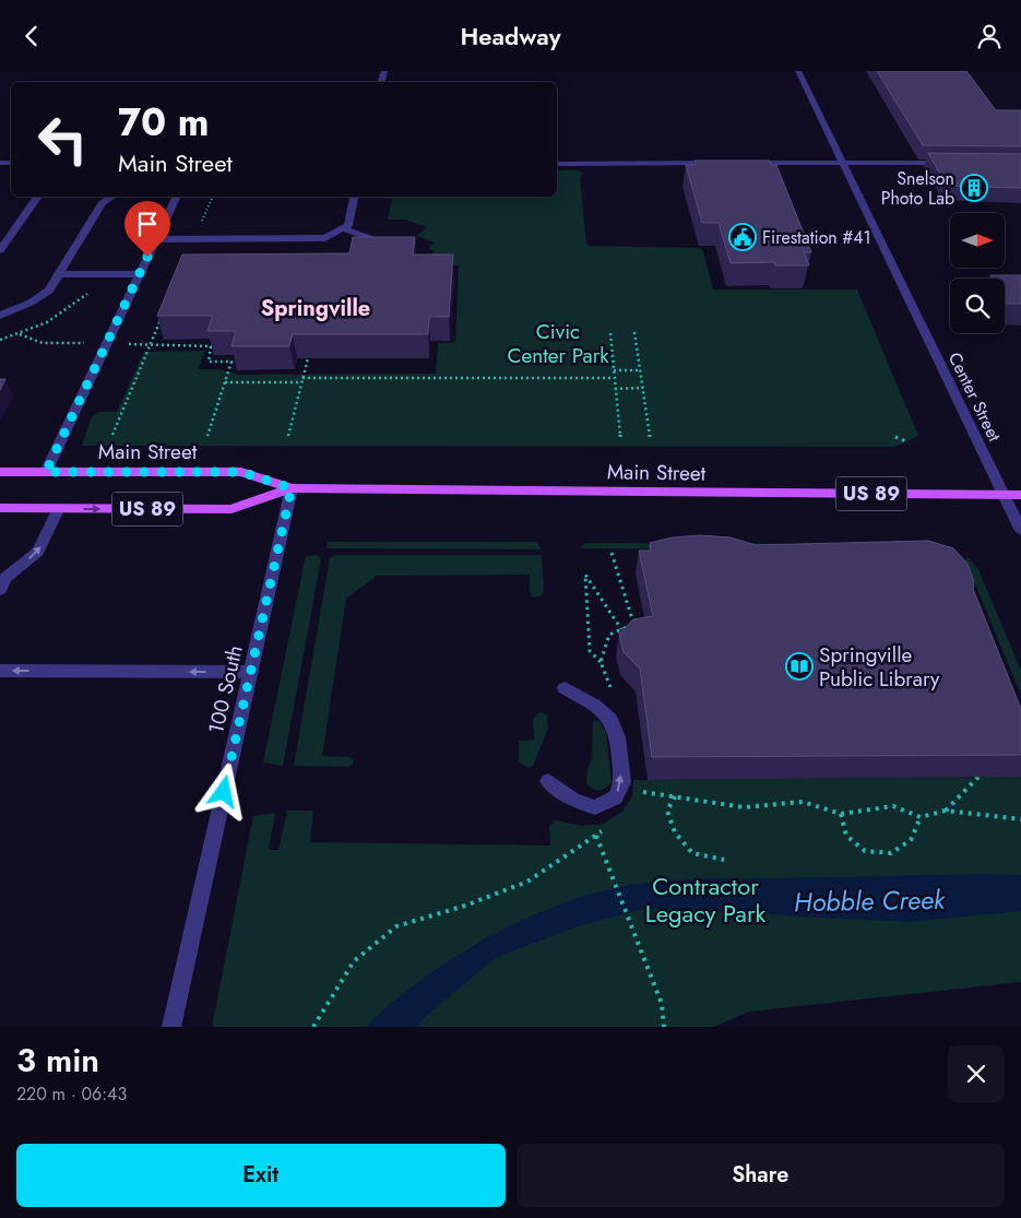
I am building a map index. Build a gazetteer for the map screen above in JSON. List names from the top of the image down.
{
  "streets": {
    "main road": ["Main Street", "US 89"],
    "street": ["Center Street", "100 South"]
  },
  "crossings": [
    ["Center Street", "Main Street"],
    ["Main Street", "100 South"]
  ],
  "districts": ["Springville"],
  "water": ["Hobble Creek"],
  "parks": ["Civic Center Park", "Contractor Legacy Park"],
  "places": {
    "building": ["Snelson Photo Lab"],
    "public building": ["Firestation #41"],
    "library": ["Springville Public Library"]
  },
  "north": "right",
  "page": {
    "header": "Headway",
    "turn": ["70 m", "Main Street"],
    "heading": ["3 min", "220 m · 06:43"],
    "buttons": ["Exit", "Share"]
  }
}
